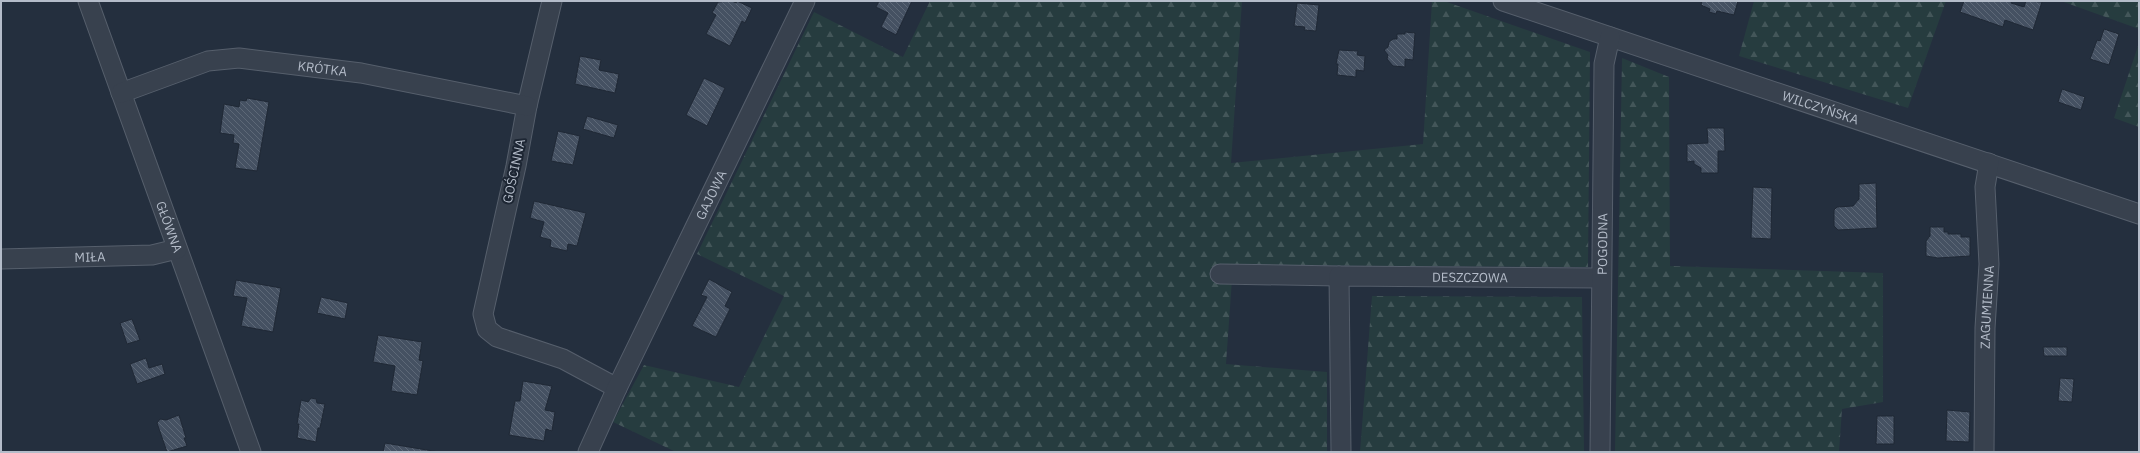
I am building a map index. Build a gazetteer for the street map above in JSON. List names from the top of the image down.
{
  "streets": {
    "street": [
      "KRÓTKA",
      "WILCZYŃSKA",
      "GOŚCINNA",
      "GAJOWA",
      "GŁÓWNA",
      "POGODNA",
      "MIŁA",
      "DESZCZOWA",
      "ZAGUMIENNA"
    ]
  },
  "crossings": [
    ["KRÓTKA", "GOŚCINNA"],
    ["KRÓTKA", "GŁÓWNA"],
    ["WILCZYŃSKA", "POGODNA"],
    ["WILCZYŃSKA", "ZAGUMIENNA"],
    ["GOŚCINNA", "GAJOWA"],
    ["GŁÓWNA", "MIŁA"],
    ["POGODNA", "DESZCZOWA"]
  ]
}
